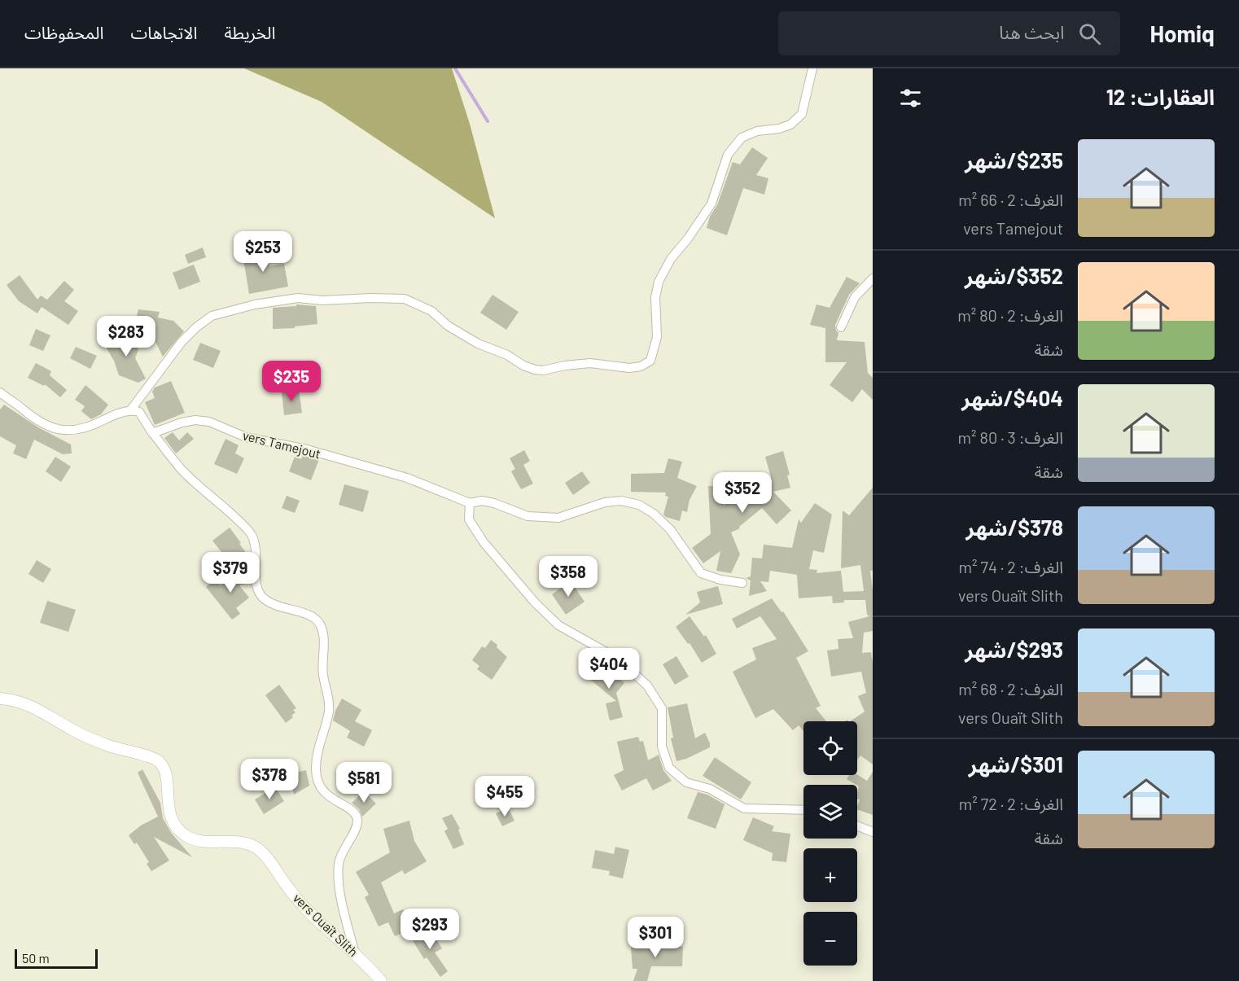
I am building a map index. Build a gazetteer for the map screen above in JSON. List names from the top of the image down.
{
  "streets": {
    "street": ["vers Tamejout", "vers Ouaït Slith"]
  },
  "scale_bar": "50 m",
  "page": {
    "header": "Homiq",
    "search": "ابحث هنا",
    "nav": ["الخريطة", "الاتجاهات", "المحفوظات"],
    "heading": "العقارات: 12",
    "list": [
      {
        "name": "$235/شهر",
        "note": "الغرف: 2 · 66 m² · vers Tamejout"
      },
      {
        "name": "$352/شهر",
        "note": "الغرف: 2 · 80 m² · شقة"
      },
      {
        "name": "$404/شهر",
        "note": "الغرف: 3 · 80 m² · شقة"
      },
      {
        "name": "$378/شهر",
        "note": "الغرف: 2 · 74 m² · vers Ouaït Slith"
      },
      {
        "name": "$293/شهر",
        "note": "الغرف: 2 · 68 m² · vers Ouaït Slith"
      },
      {
        "name": "$301/شهر",
        "note": "الغرف: 2 · 72 m² · شقة"
      }
    ],
    "price": [
      "$253",
      "$283",
      "$235",
      "$352",
      "$379",
      "$358",
      "$404",
      "$378",
      "$581",
      "$455",
      "$293",
      "$301"
    ],
    "map_buttons": ["+", "−"],
    "scale": "50 m"
  }
}
